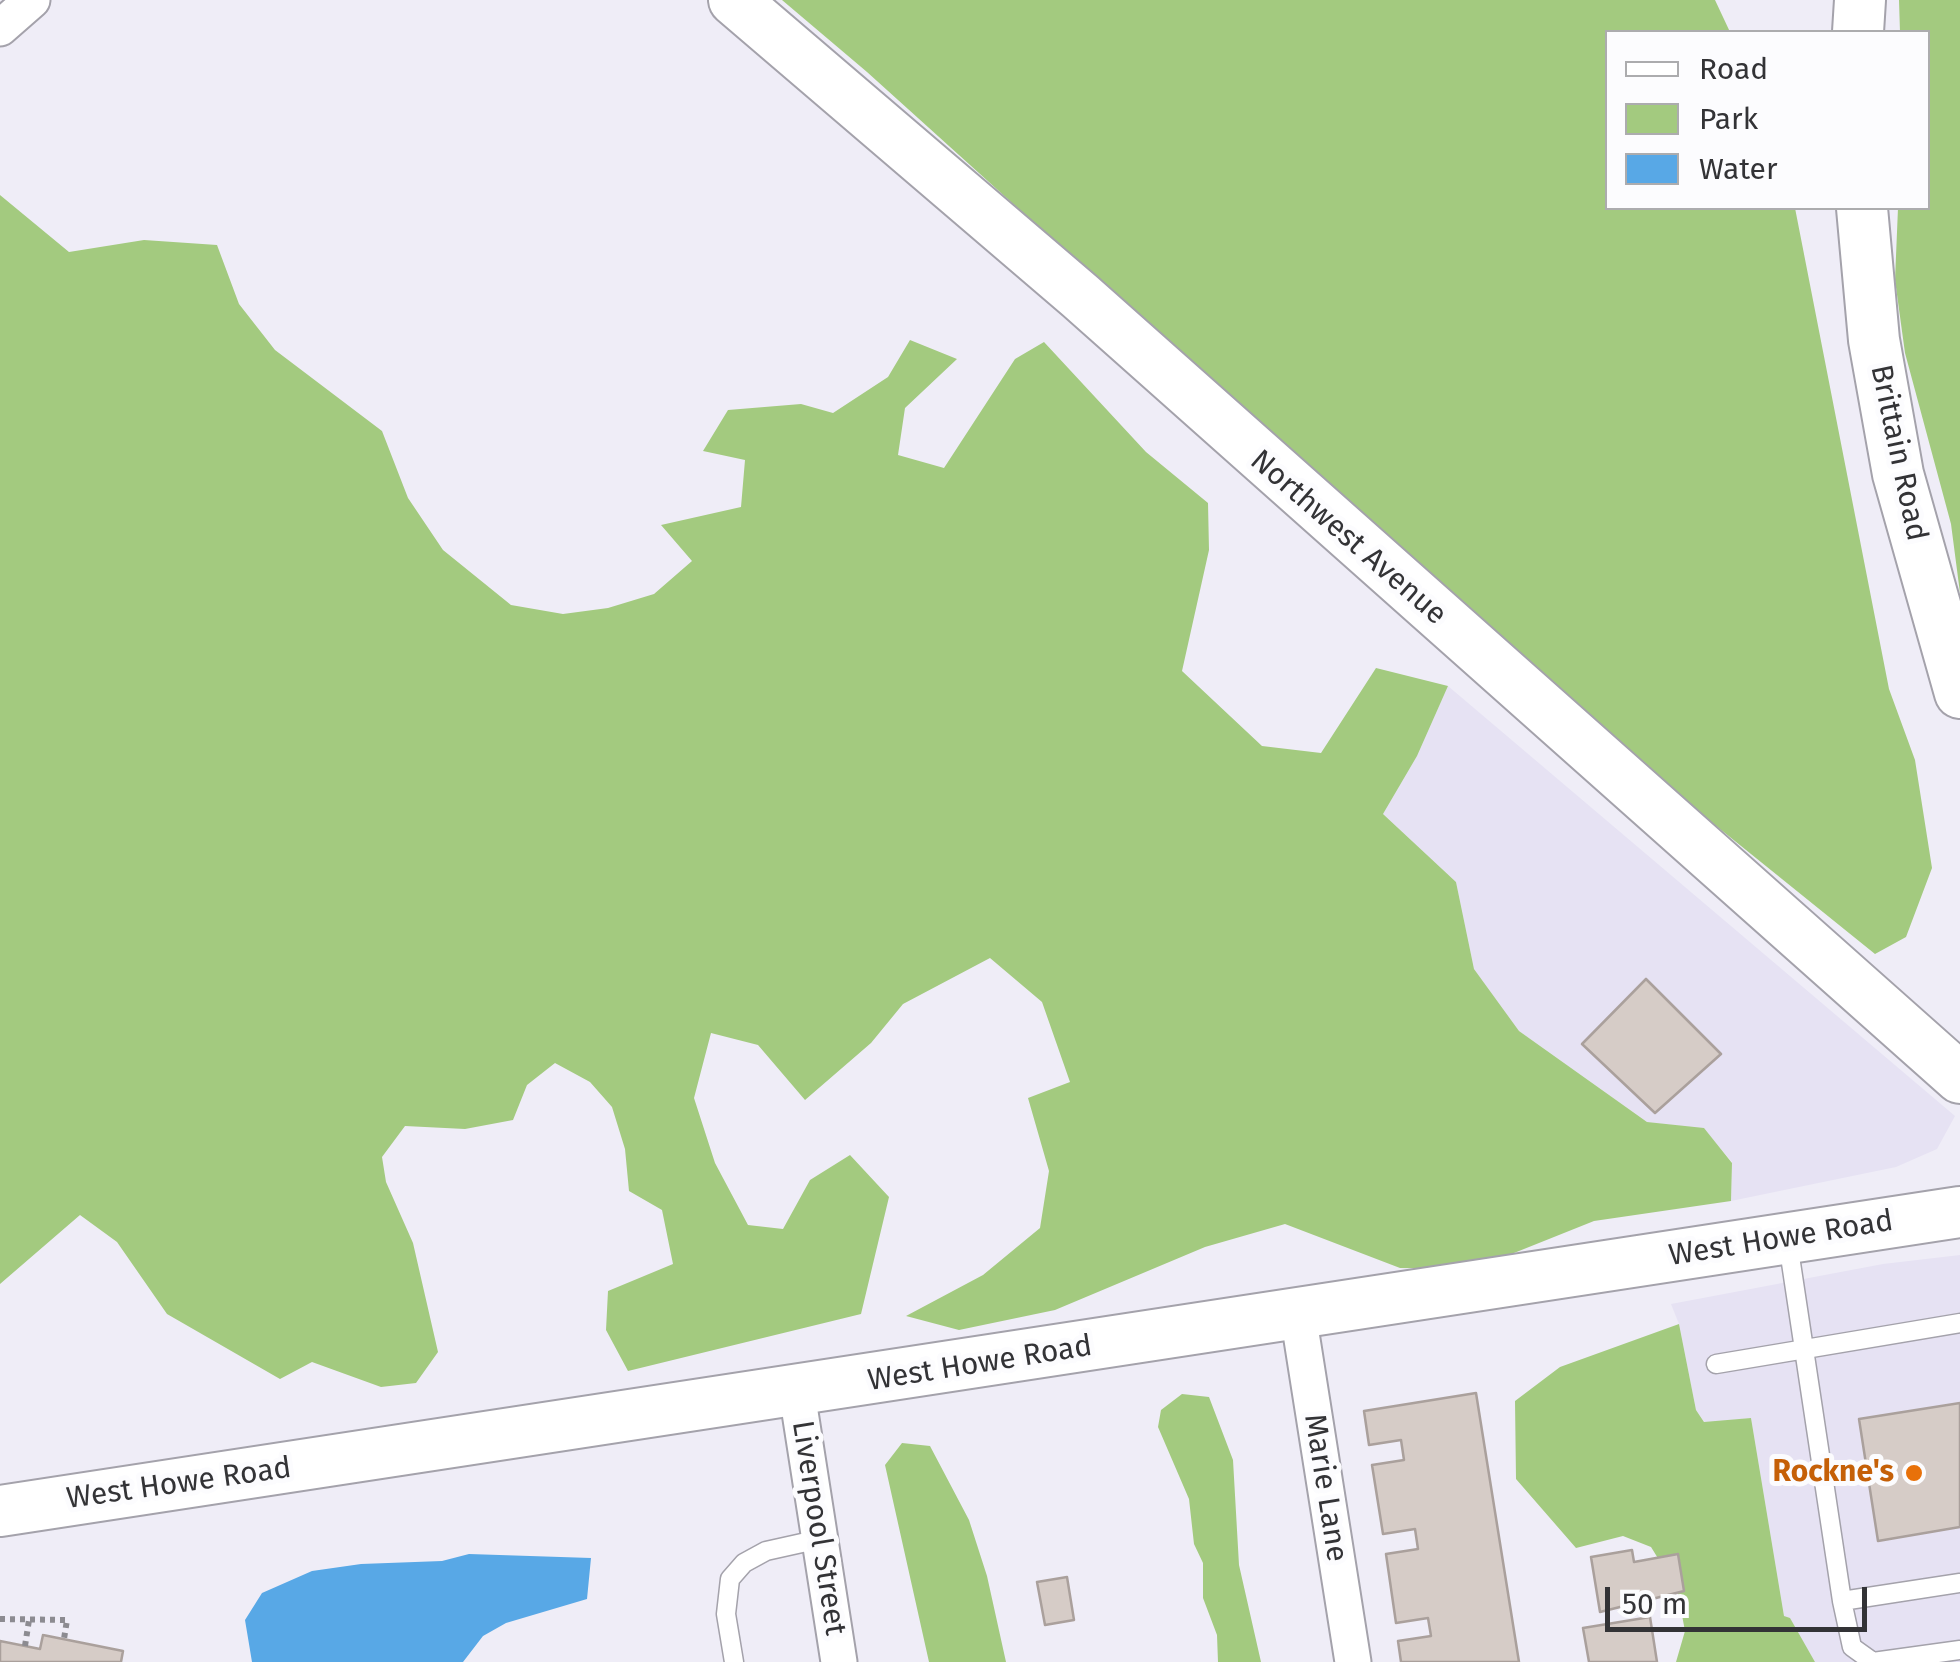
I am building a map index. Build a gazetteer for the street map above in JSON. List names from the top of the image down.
{
  "streets": {
    "street": [
      "Brittain Road",
      "Northwest Avenue",
      "West Howe Road",
      "Marie Lane",
      "Liverpool Street"
    ]
  },
  "crossings": [
    ["West Howe Road", "Marie Lane"],
    ["West Howe Road", "Liverpool Street"]
  ],
  "places": ["Rockne's"],
  "legend": ["Road", "Park", "Water"],
  "scale_bar": "50 m"
}
